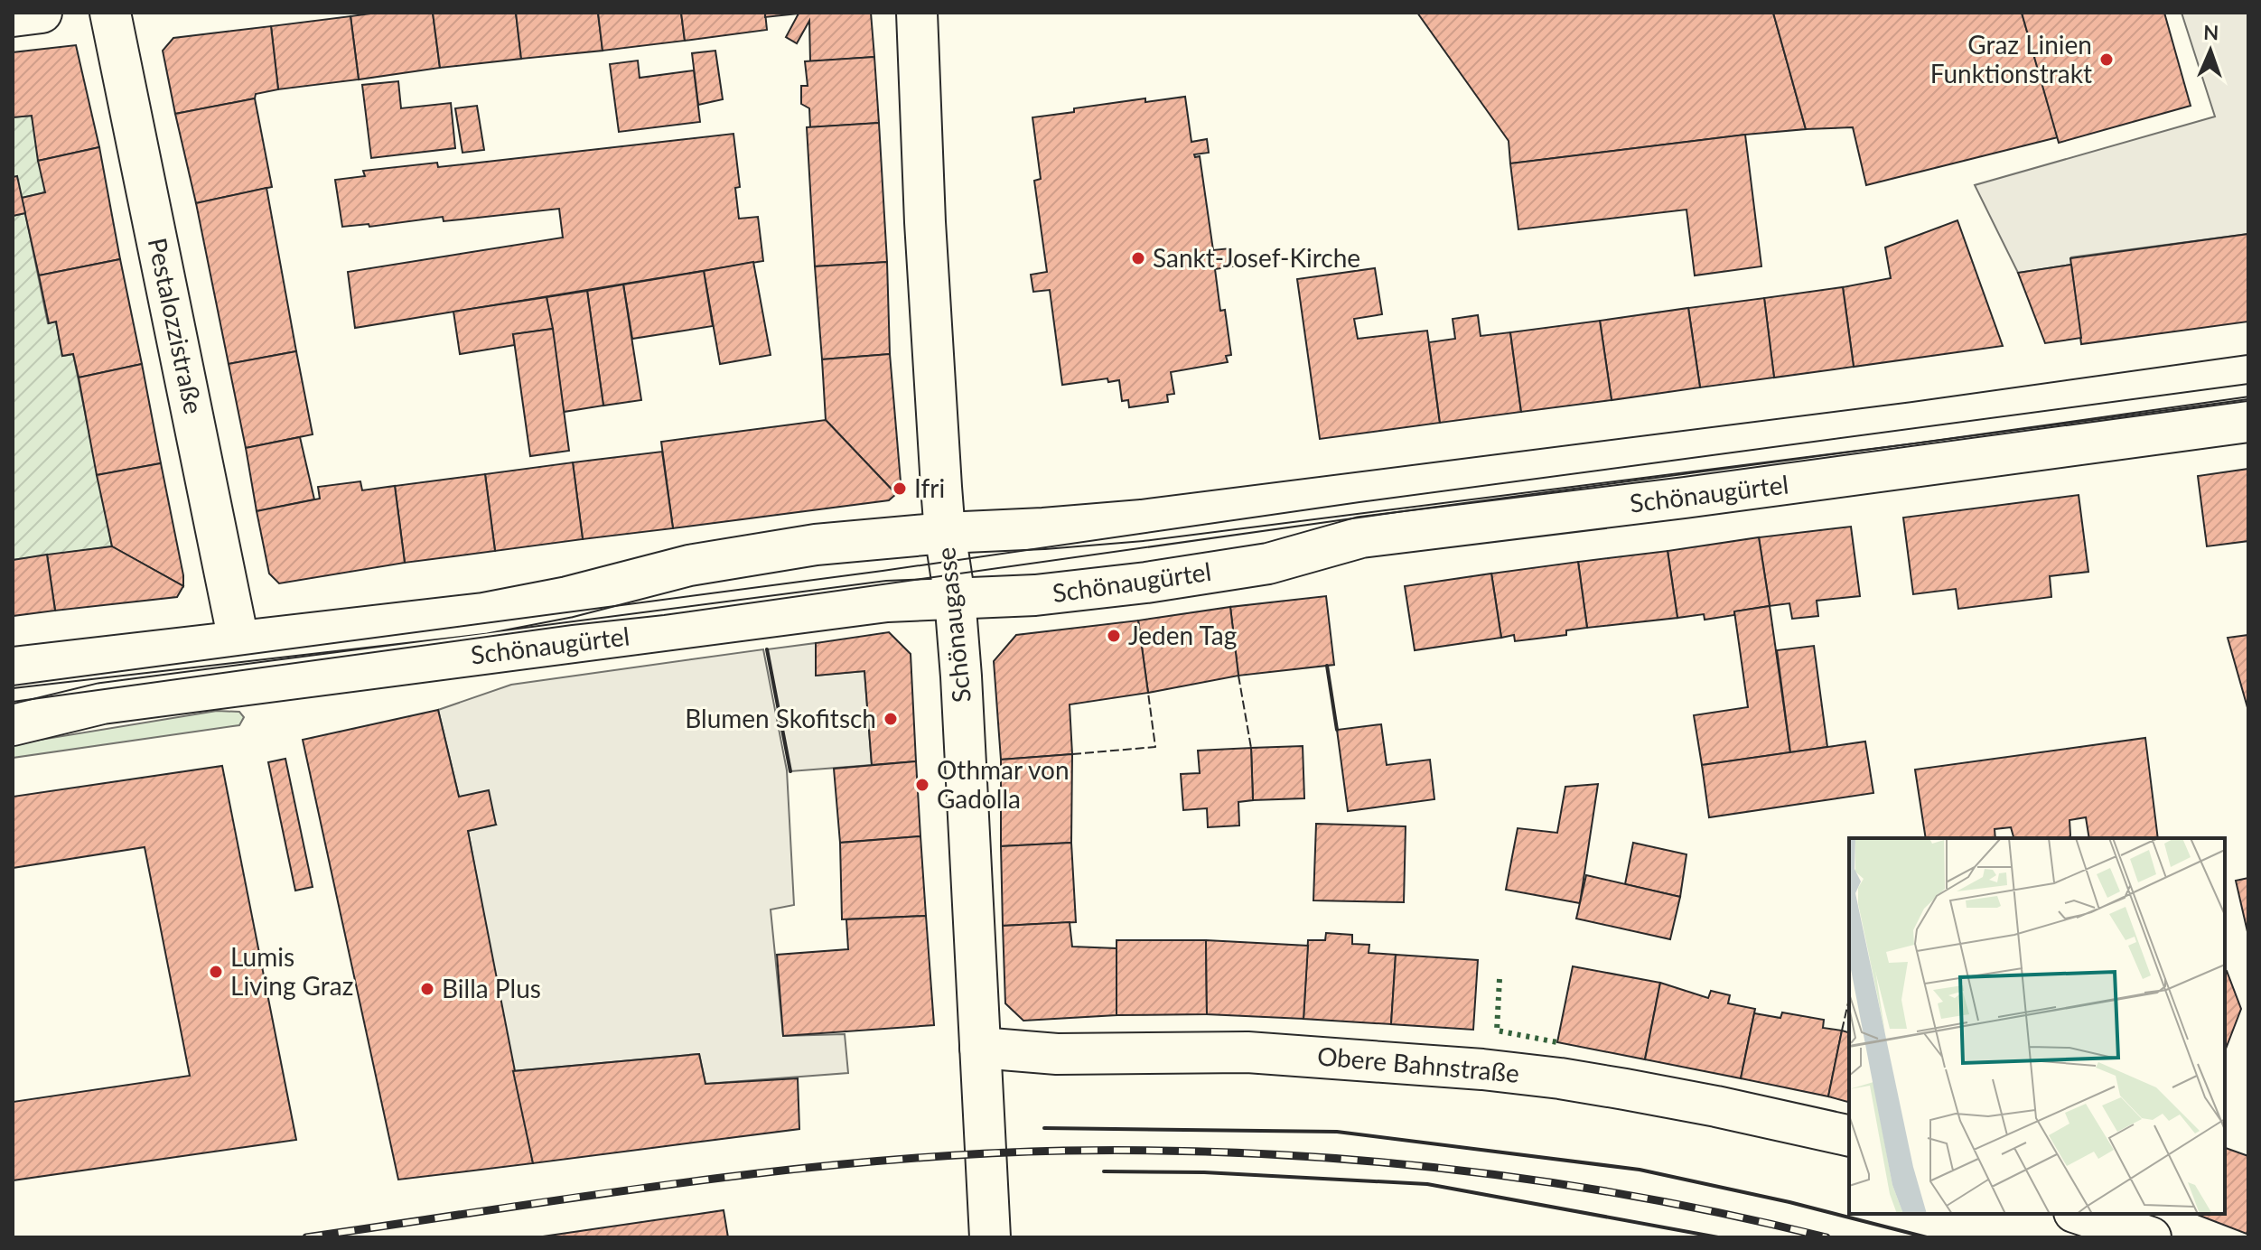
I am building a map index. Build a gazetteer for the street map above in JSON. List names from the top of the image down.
{
  "streets": {
    "main road": [
      "Pestalozzistraße",
      "Schönaugürtel",
      "Schönaugasse",
      "Obere Bahnstraße"
    ]
  },
  "crossings": [
    ["Pestalozzistraße", "Schönaugürtel"],
    ["Schönaugürtel", "Schönaugasse"],
    ["Schönaugasse", "Obere Bahnstraße"]
  ],
  "places": [
    "Graz Linien Funktionstrakt",
    "Sankt-Josef-Kirche",
    "Ifri",
    "Jeden Tag",
    "Blumen Skofitsch",
    "Othmar von Gadolla",
    "Lumis Living Graz",
    "Billa Plus"
  ],
  "north": "top"
}
